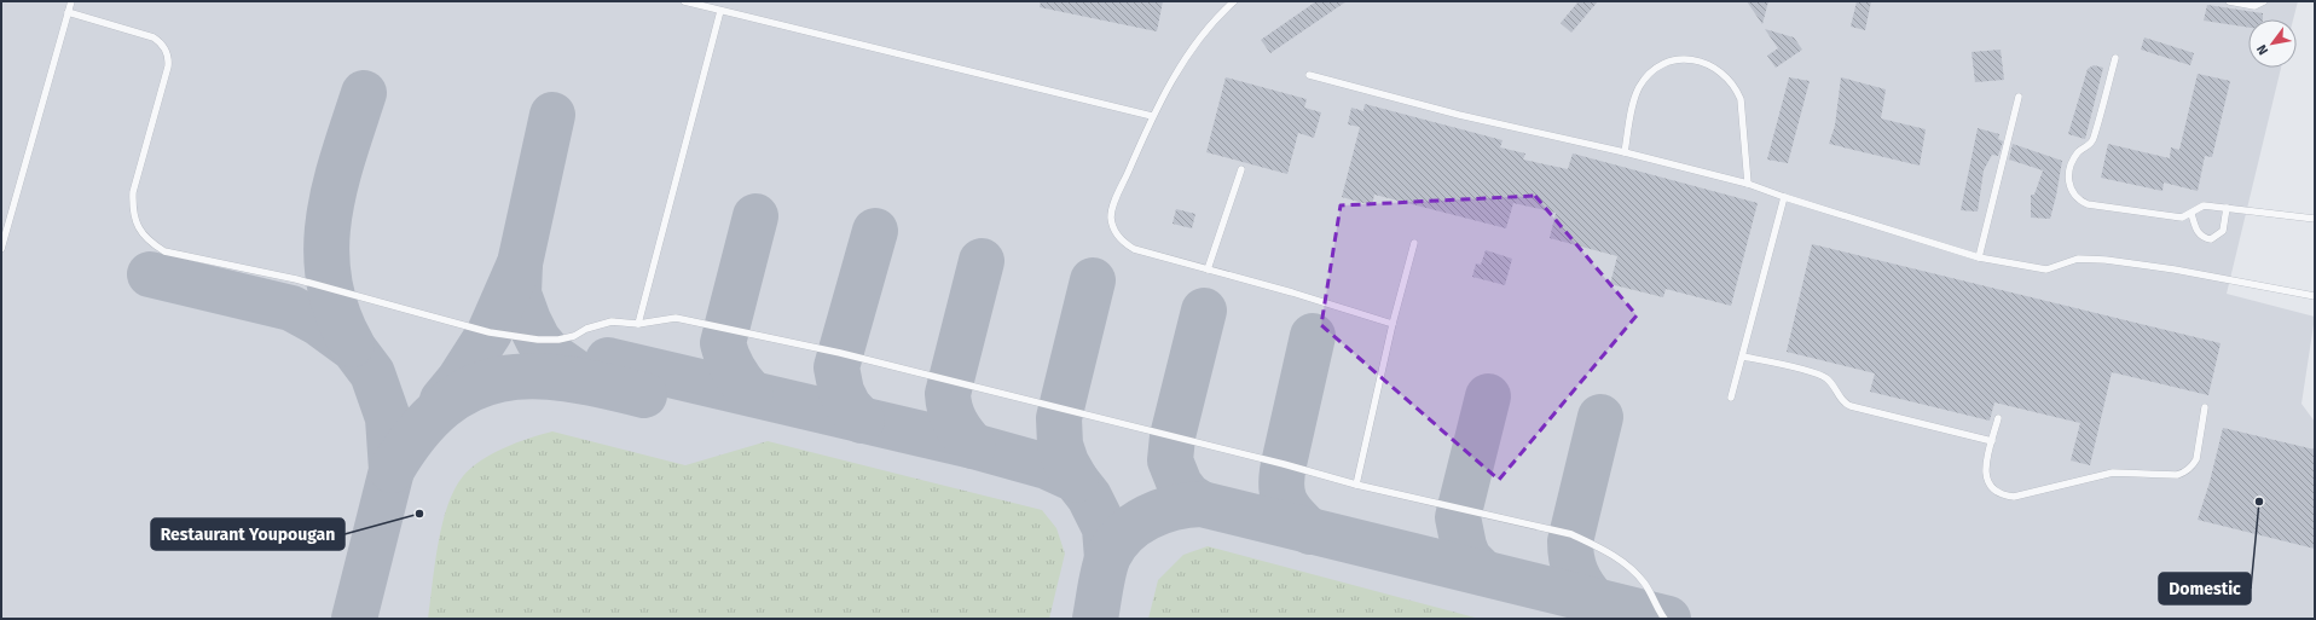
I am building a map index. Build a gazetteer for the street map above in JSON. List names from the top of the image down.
{
  "places": ["Domestic", "Restaurant Youpougan"],
  "north": "bottom left"
}
